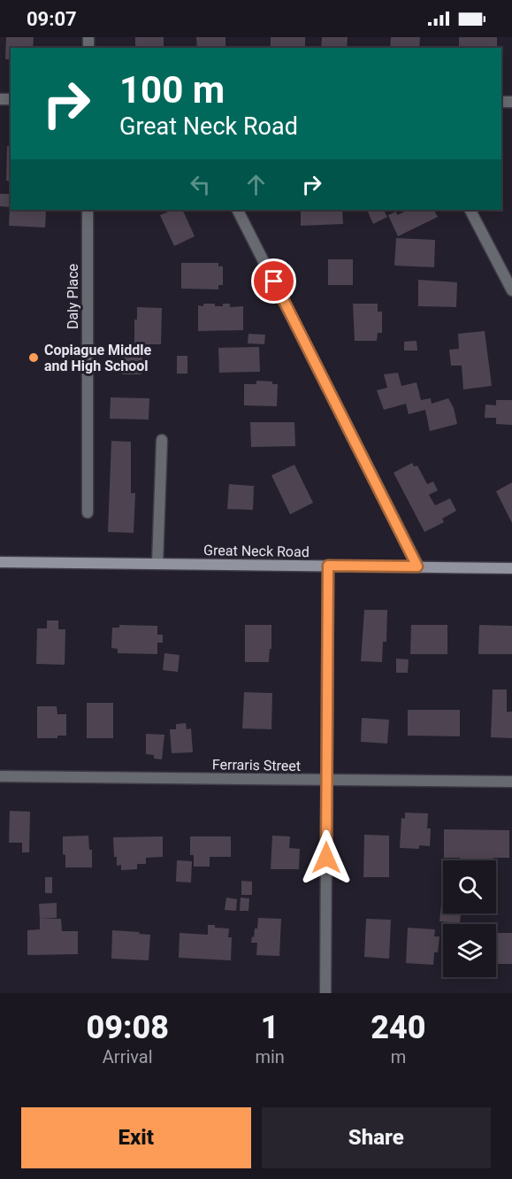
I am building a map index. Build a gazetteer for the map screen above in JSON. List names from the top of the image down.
{
  "streets": {
    "main road": ["Great Neck Road"],
    "street": ["Daly Place", "Ferraris Street"]
  },
  "places": ["Copiague Middle and High School"],
  "page": {
    "status": "09:07",
    "turn": ["100 m", "Great Neck Road"],
    "eta": [
      "09:08",
      "Arrival",
      "1",
      "min",
      "240",
      "m"
    ],
    "buttons": ["Exit", "Share"]
  }
}
